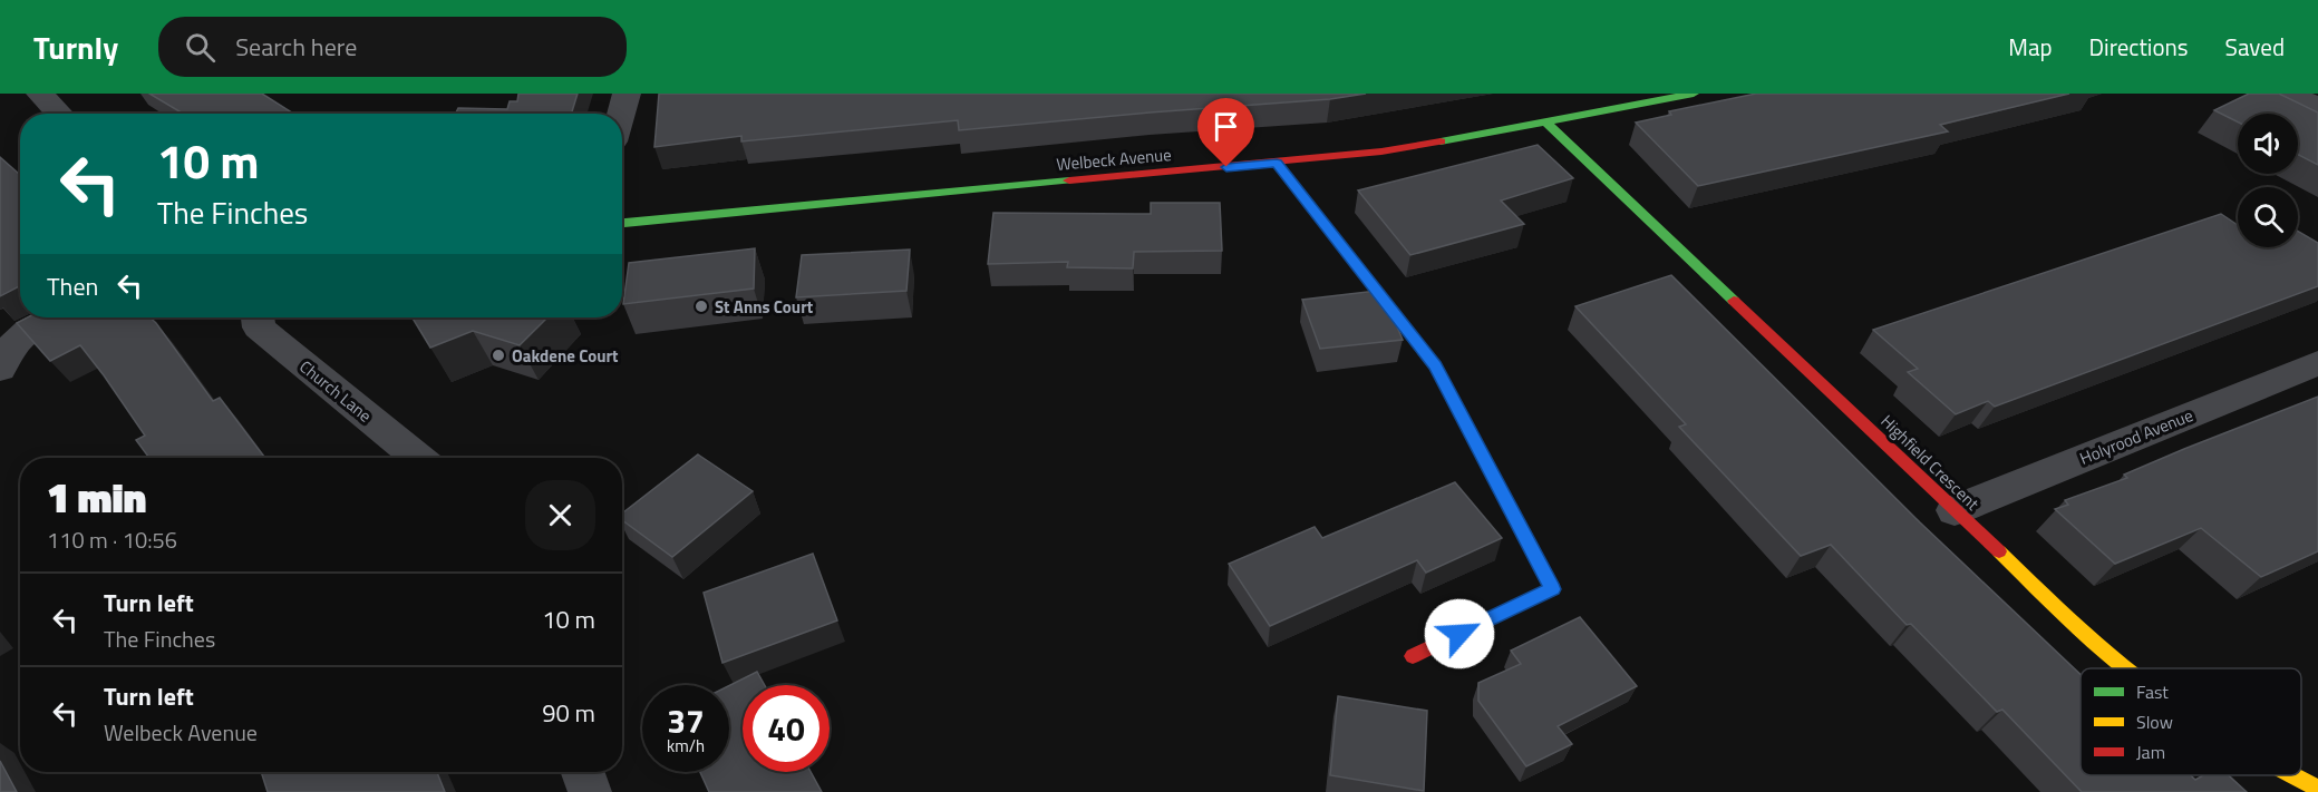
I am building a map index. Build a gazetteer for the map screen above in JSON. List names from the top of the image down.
{
  "streets": {
    "street": [
      "Welbeck Avenue",
      "Church Lane",
      "Holyrood Avenue",
      "Highfield Crescent"
    ]
  },
  "crossings": [
    ["Welbeck Avenue", "Highfield Crescent"],
    ["Holyrood Avenue", "Highfield Crescent"]
  ],
  "places": ["St Anns Court", "Oakdene Court"],
  "legend": ["Fast", "Slow", "Jam"],
  "page": {
    "header": "Turnly",
    "search": "Search here",
    "nav": ["Map", "Directions", "Saved"],
    "turn": ["10 m", "The Finches"],
    "then": "Then",
    "heading": ["1 min", "110 m · 10:56"],
    "list": [
      {
        "name": "Turn left",
        "note": "The Finches",
        "value": "10 m"
      },
      {
        "name": "Turn left",
        "note": "Welbeck Avenue",
        "value": "90 m"
      }
    ],
    "speed": "37 km/h",
    "limit": "40"
  }
}
